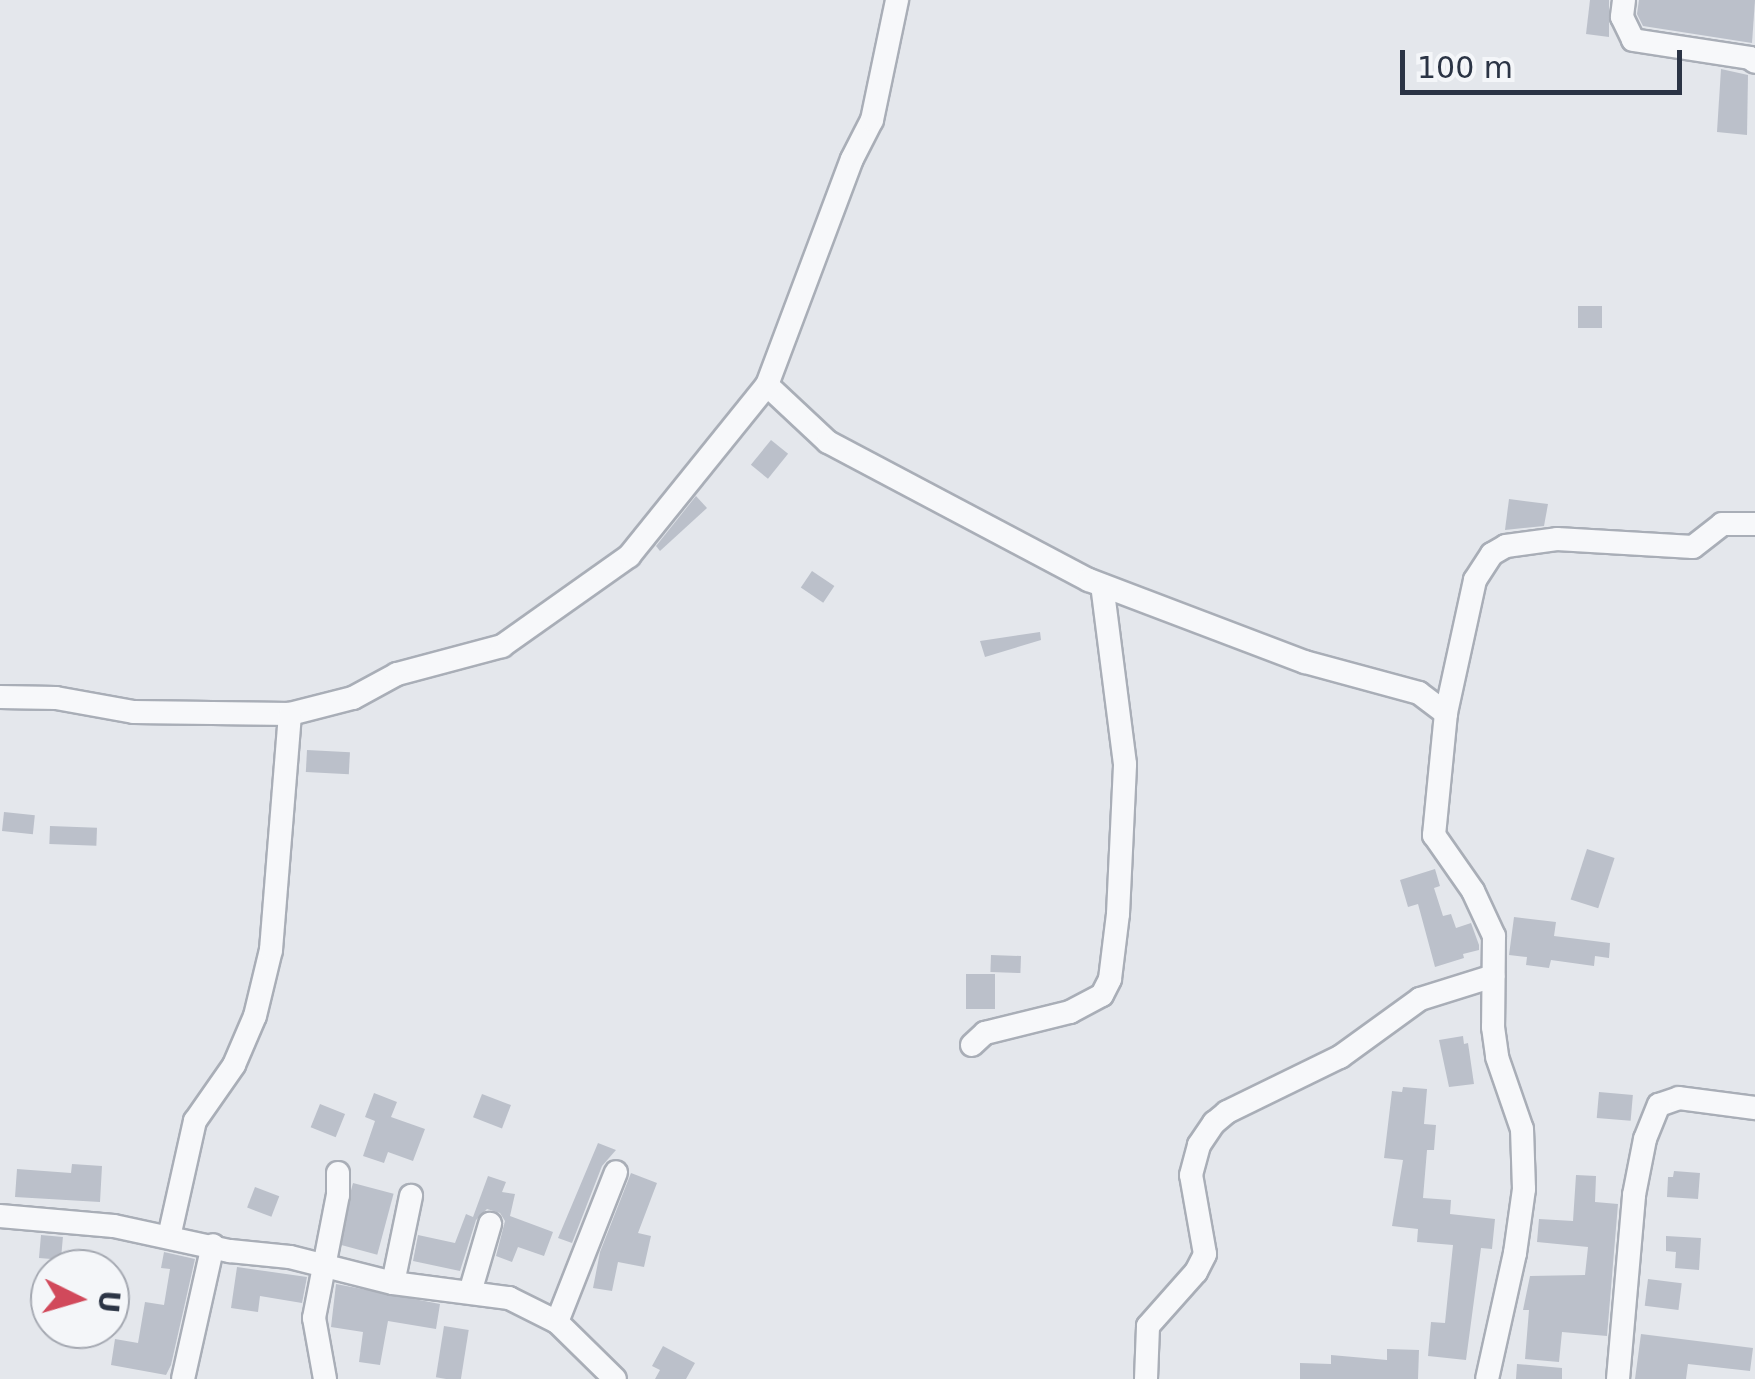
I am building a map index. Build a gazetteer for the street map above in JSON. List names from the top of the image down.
{
  "scale_bar": "100 m",
  "north": "right"
}
